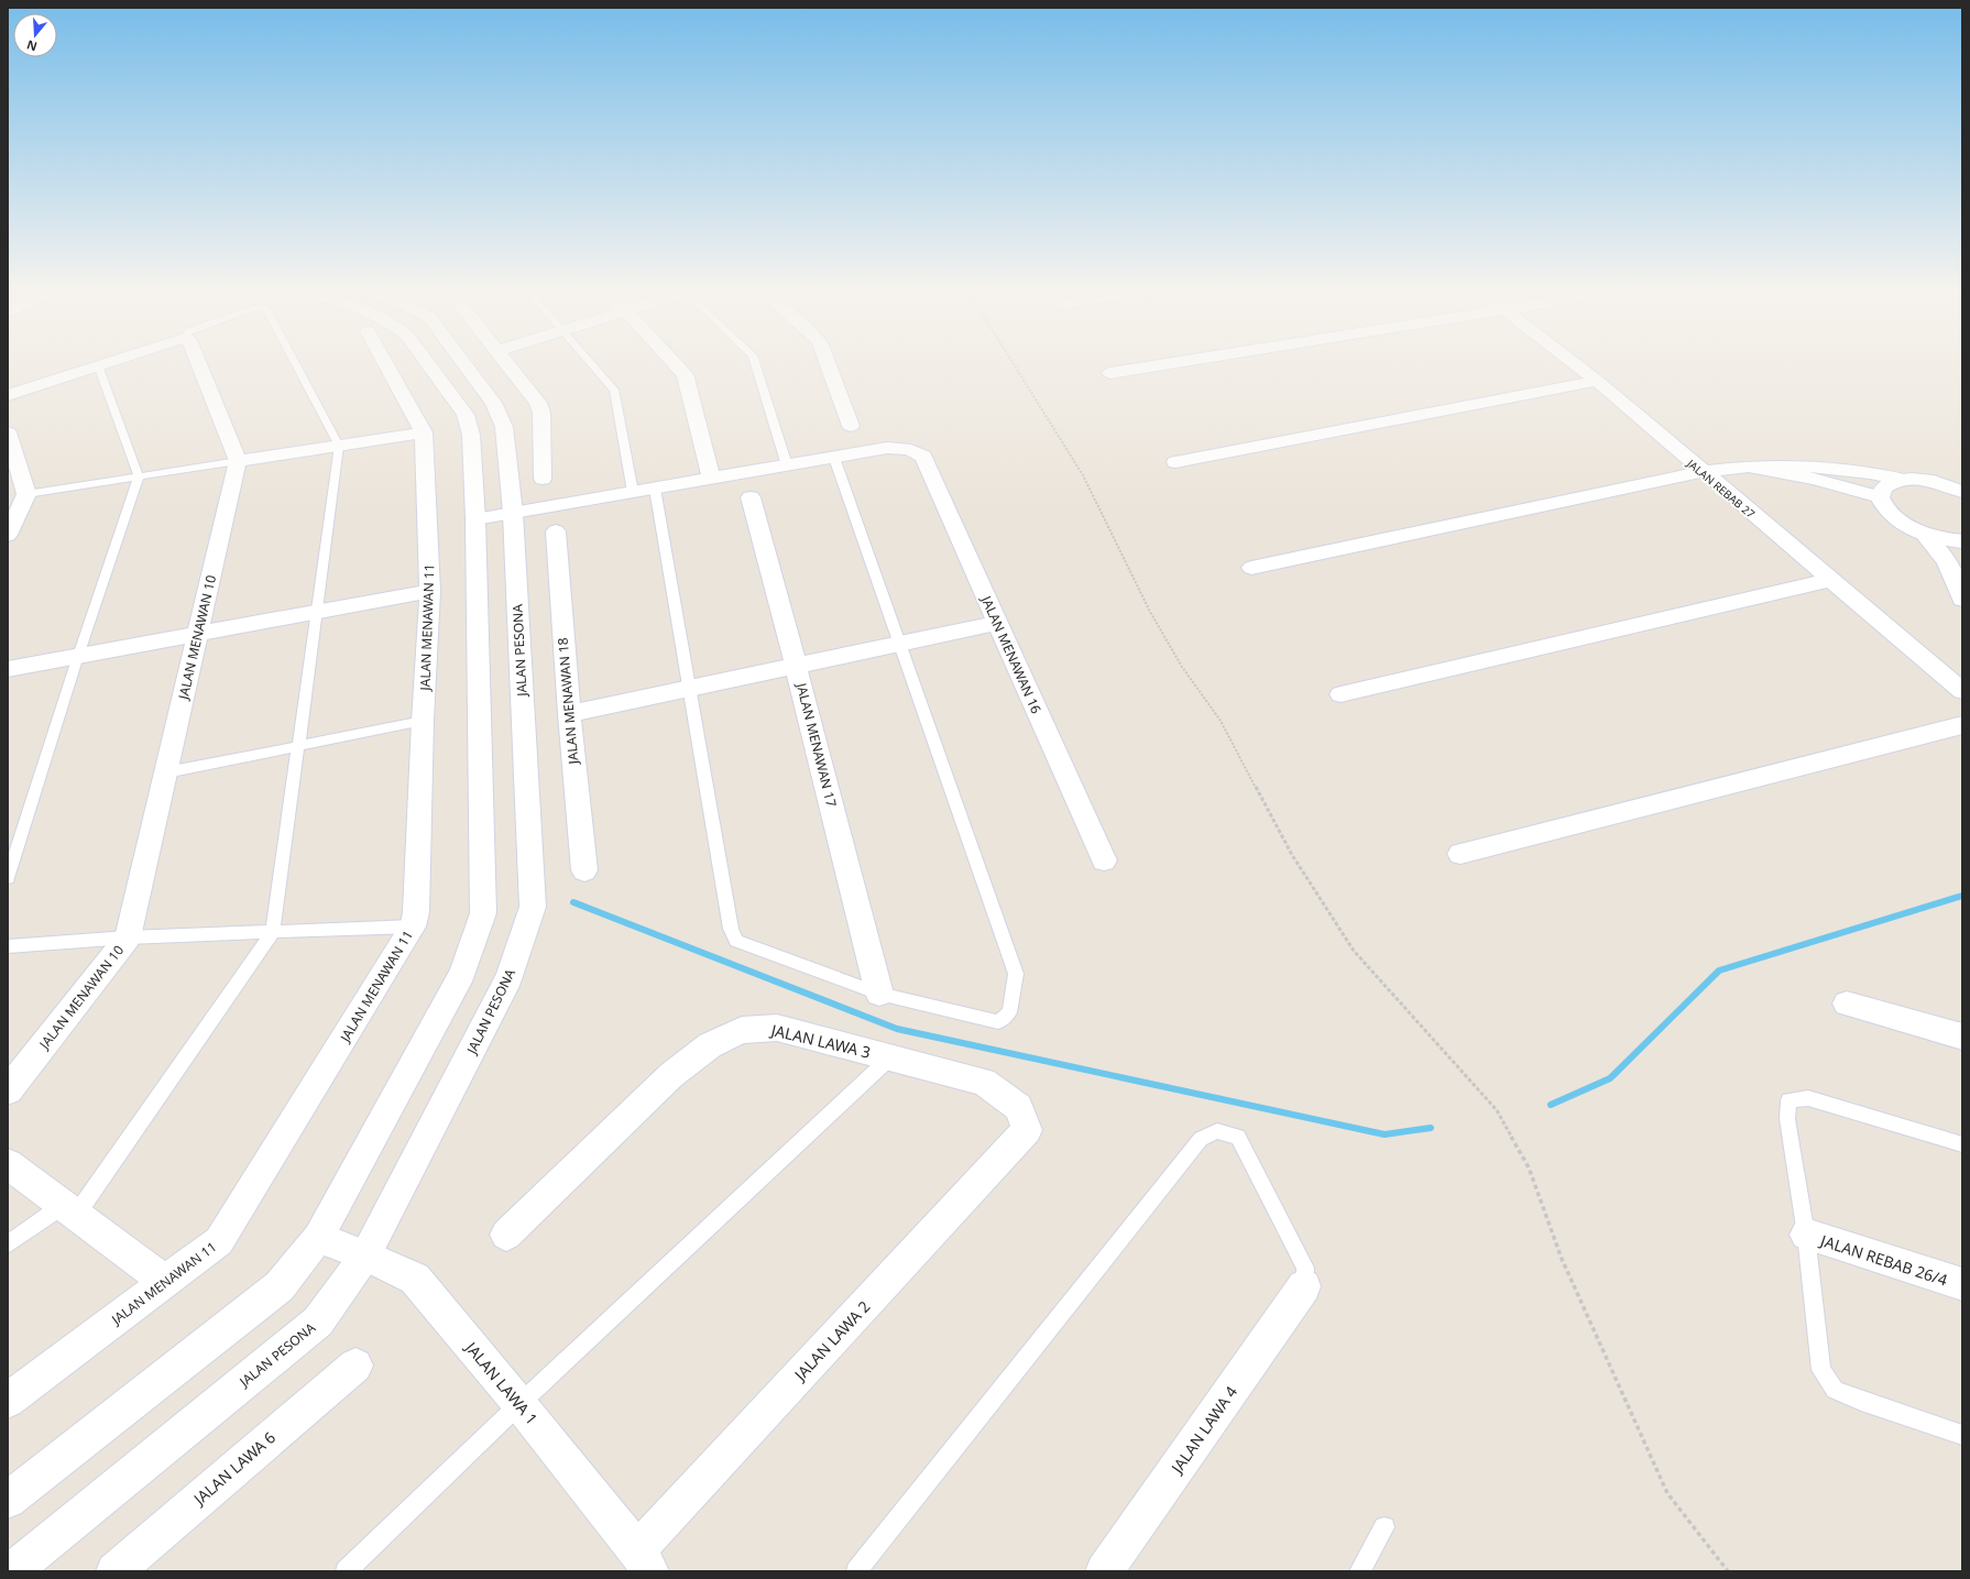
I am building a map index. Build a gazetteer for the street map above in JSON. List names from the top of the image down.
{
  "streets": {
    "street": [
      "JALAN REBAB 27",
      "JALAN MENAWAN 11",
      "JALAN MENAWAN 10",
      "JALAN PESONA",
      "JALAN MENAWAN 16",
      "JALAN MENAWAN 18",
      "JALAN MENAWAN 17",
      "JALAN LAWA 3",
      "JALAN REBAB 26/4",
      "JALAN LAWA 2",
      "JALAN LAWA 1",
      "JALAN LAWA 4",
      "JALAN LAWA 6"
    ]
  },
  "crossings": [
    ["JALAN PESONA", "JALAN LAWA 1"],
    ["JALAN LAWA 3", "JALAN LAWA 2"],
    ["JALAN LAWA 2", "JALAN LAWA 1"]
  ],
  "north": "bottom"
}
